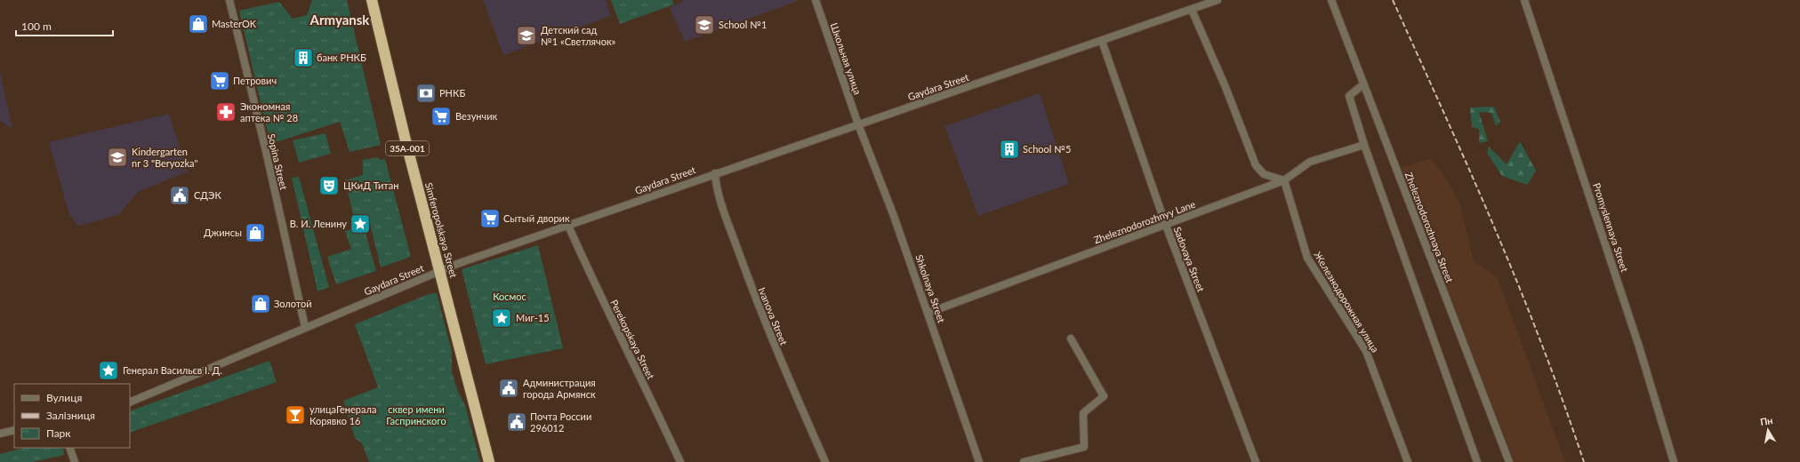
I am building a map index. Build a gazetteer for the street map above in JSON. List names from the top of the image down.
{
  "streets": {
    "highway": ["35А-001", "Simferopolskaya Street"],
    "street": [
      "Школьная улица",
      "Gaydara Street",
      "Sopina Street",
      "Zheleznodorozhnyy Lane",
      "Zheleznodorozhnaya Street",
      "Promyslennaya Street",
      "Sadovaya Street",
      "Shkolnaya Street",
      "Железнодорожная улица",
      "Ivanova Street",
      "Perekopskaya Street"
    ]
  },
  "crossings": [
    ["Школьная улица", "Gaydara Street"],
    ["Школьная улица", "Shkolnaya Street"],
    ["Gaydara Street", "Sopina Street"],
    ["Gaydara Street", "Simferopolskaya Street"],
    ["Gaydara Street", "Sadovaya Street"],
    ["Gaydara Street", "Shkolnaya Street"],
    ["Gaydara Street", "Ivanova Street"],
    ["Gaydara Street", "Perekopskaya Street"],
    ["Zheleznodorozhnyy Lane", "Sadovaya Street"],
    ["Zheleznodorozhnyy Lane", "Shkolnaya Street"],
    ["Zheleznodorozhnyy Lane", "Железнодорожная улица"]
  ],
  "districts": ["Armyansk"],
  "parks": ["Космос", "сквер имени Гаспринского"],
  "places": {
    "shop": ["MasterOK", "Джинсы", "Золотой"],
    "school or university": ["School №1", "Детский сад №1 «Светлячок»", "Kindergarten nr 3 \"Beryozka\""],
    "building": ["банк РНКБ", "School №5"],
    "supermarket": ["Петрович", "Везунчик", "Сытый дворик"],
    "bank": ["РНКБ"],
    "pharmacy": ["Экономная аптека № 28"],
    "theatre": ["ЦКиД Титан"],
    "public building": ["СДЭК", "Администрация города Армянск", "Почта России 296012"],
    "place": ["В. И. Ленину", "Миг-15", "Генерал Васильєв І. Д."],
    "bar": ["улицаГенерала Корявко 16"]
  },
  "legend": ["Вулиця", "Залізниця", "Парк"],
  "scale_bar": "100 m",
  "north": "top"
}
